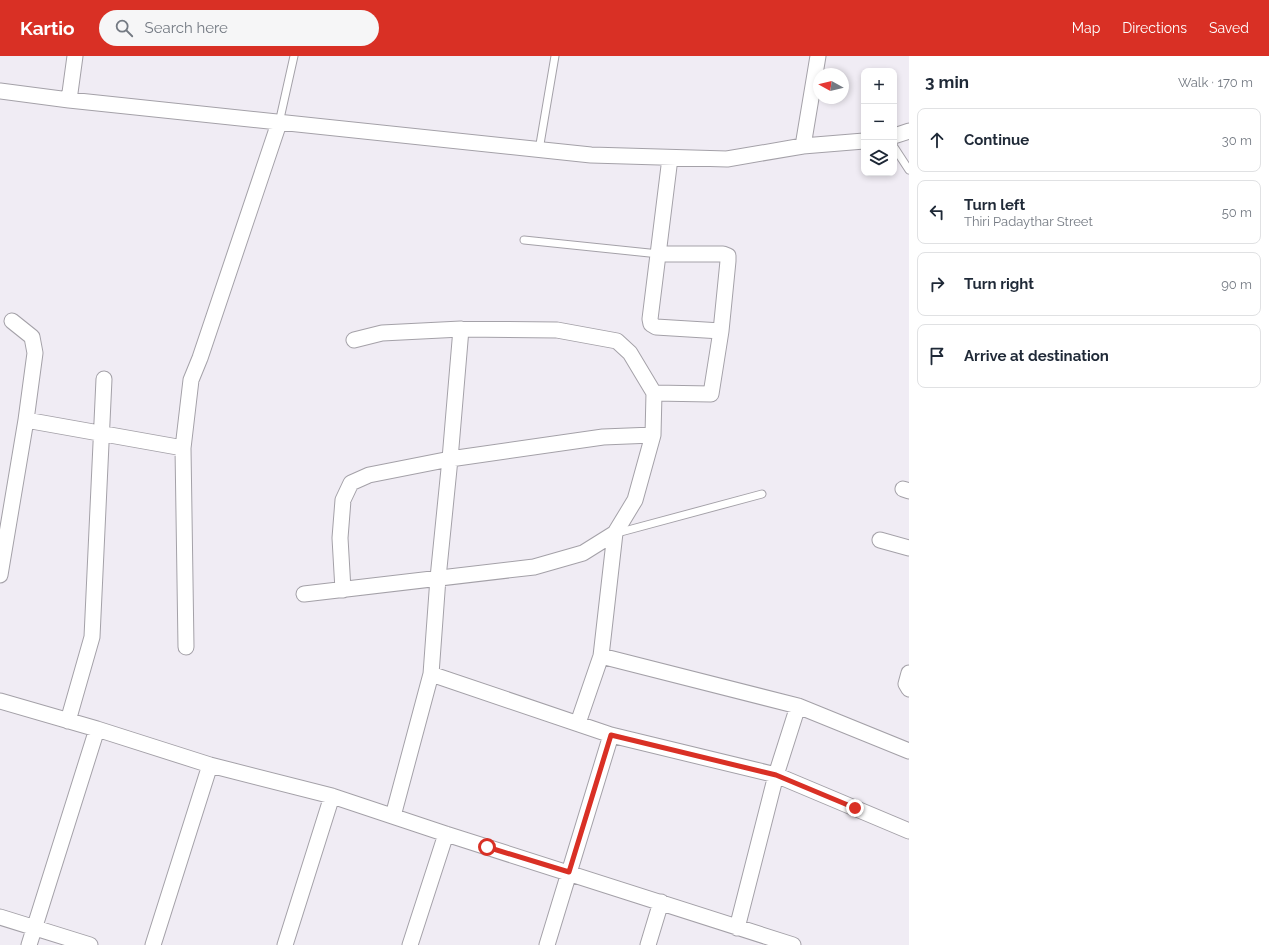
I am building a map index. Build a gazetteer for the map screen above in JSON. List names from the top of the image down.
{
  "north": "left",
  "page": {
    "header": "Kartio",
    "search": "Search here",
    "nav": ["Map", "Directions", "Saved"],
    "heading": ["3 min", "Walk · 170 m"],
    "map_buttons": ["+", "−"],
    "list": [
      ["Continue", "30 m"],
      ["Turn left", "Thiri Padaythar Street", "50 m"],
      ["Turn right", "90 m"],
      "Arrive at destination"
    ]
  }
}
